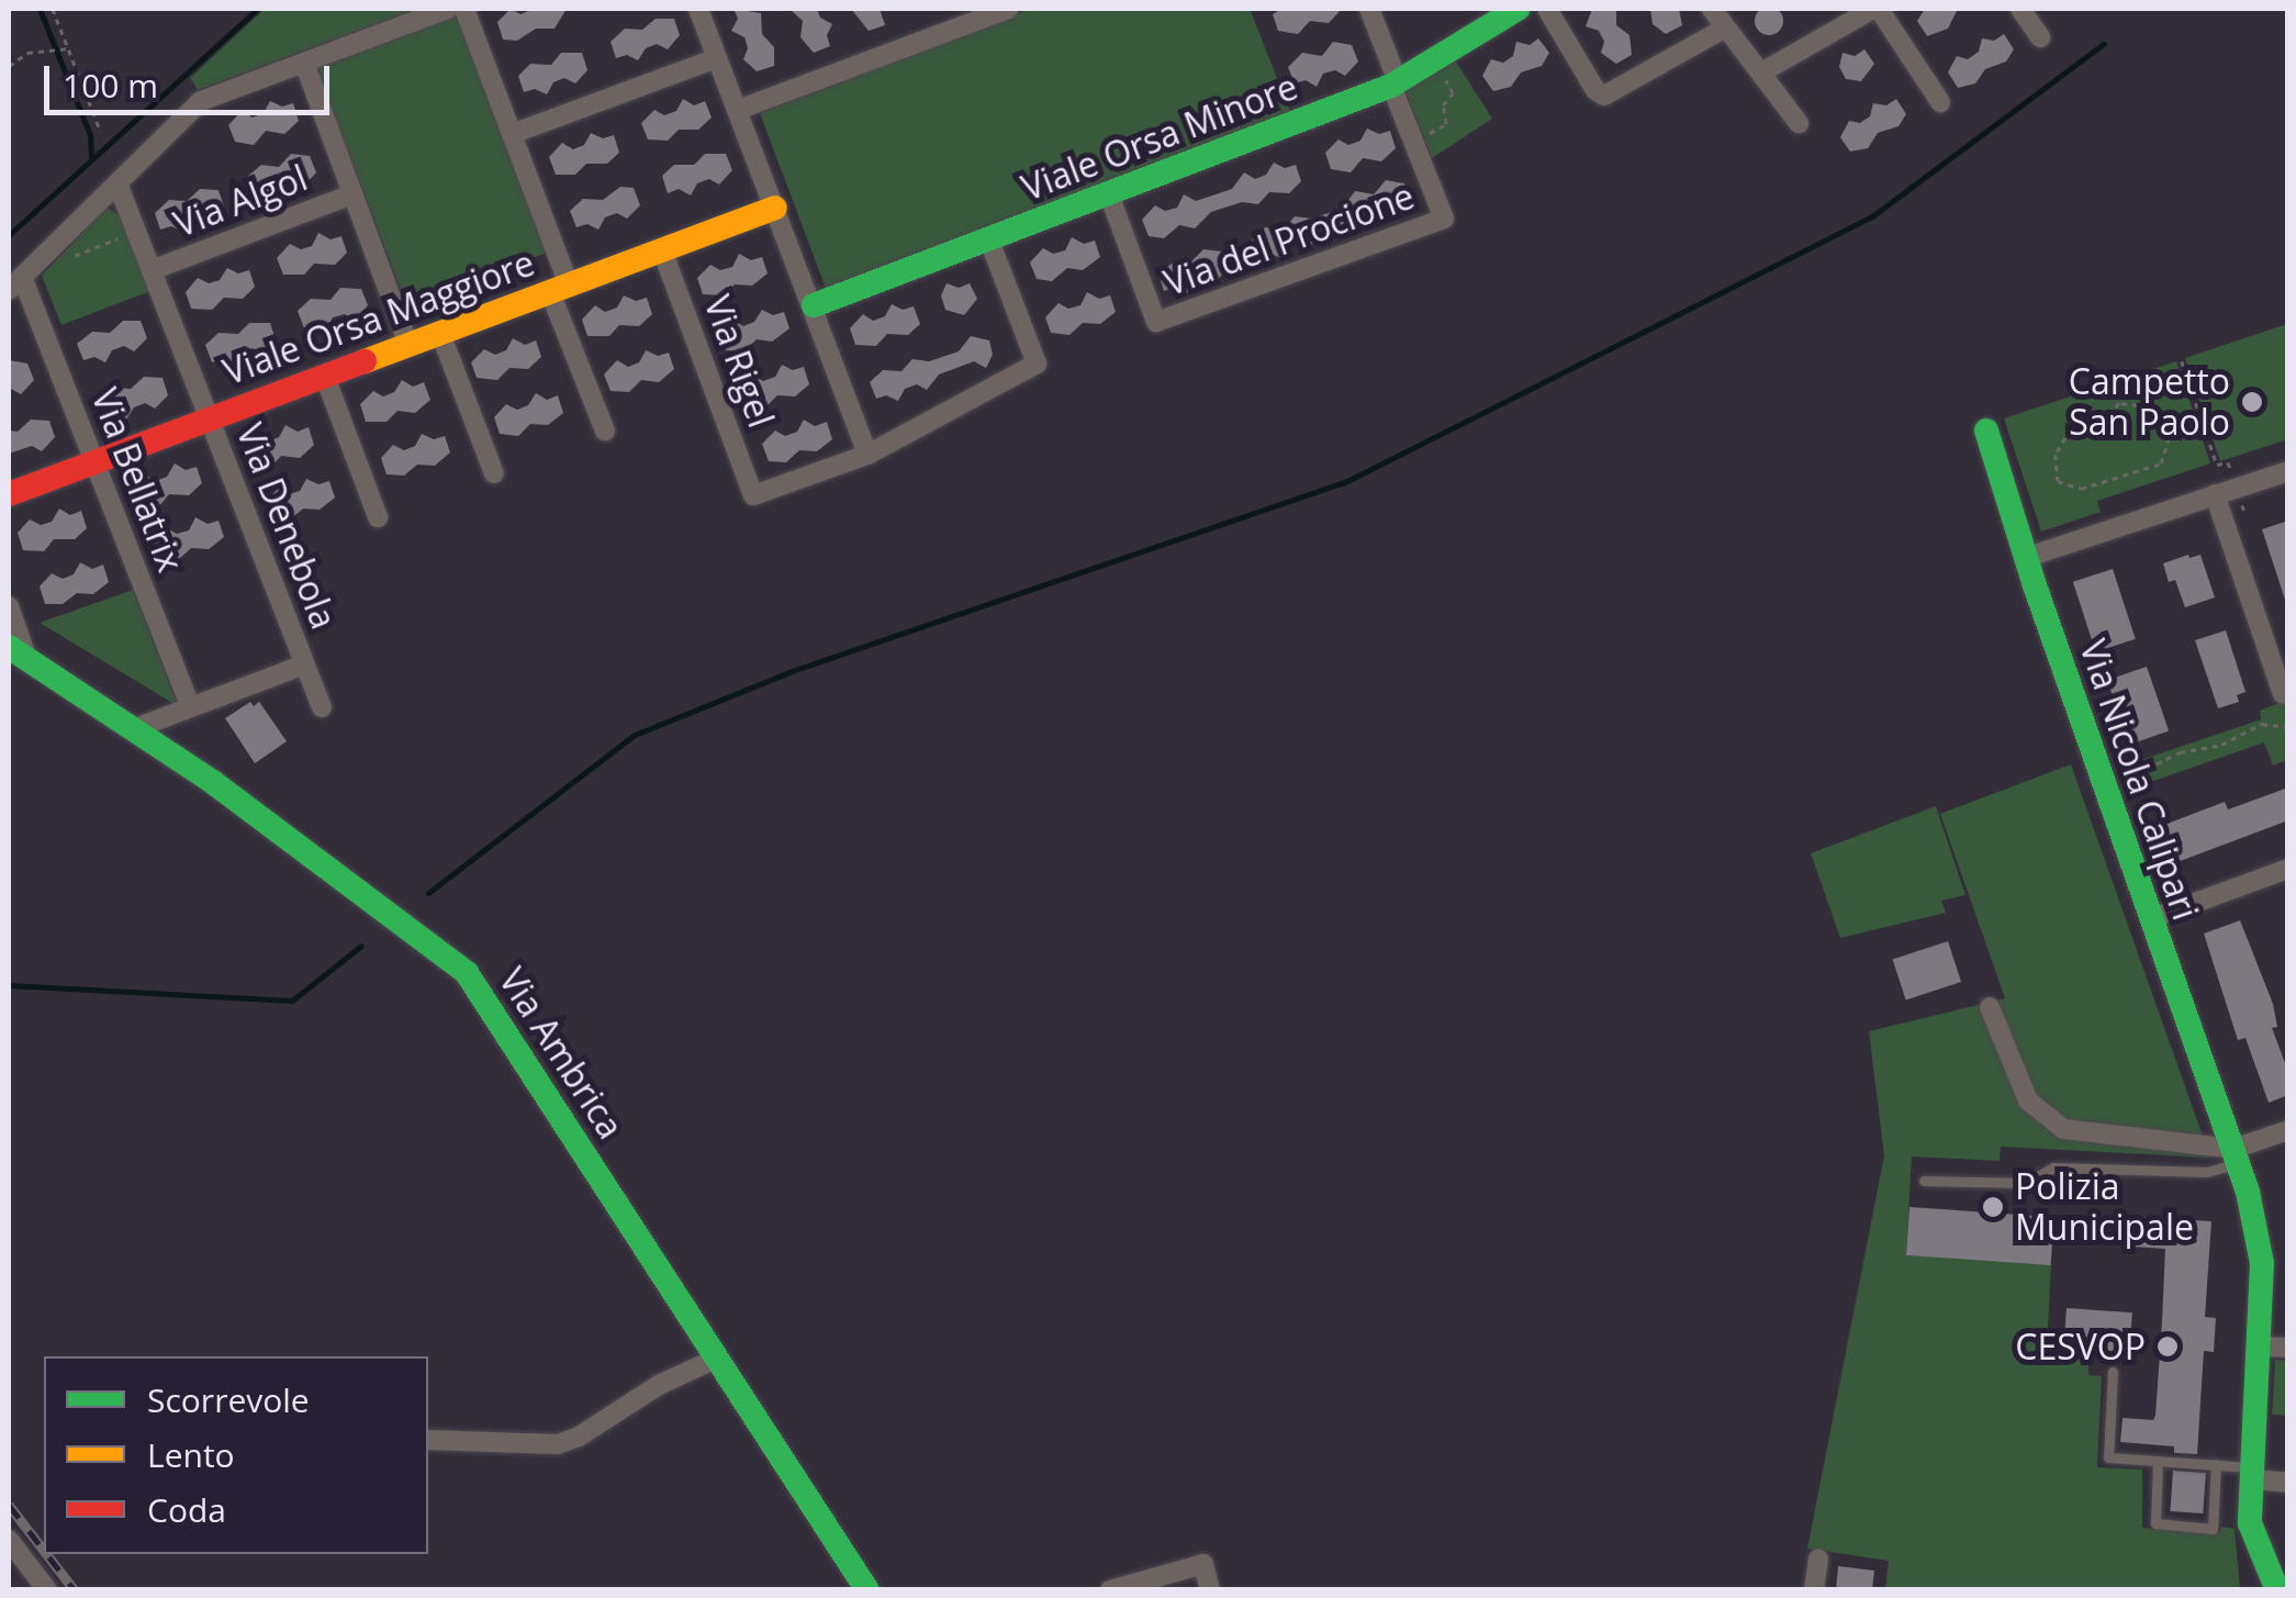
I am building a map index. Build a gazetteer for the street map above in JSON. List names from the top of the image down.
{
  "streets": {
    "street": [
      "Viale Orsa Minore",
      "Via Algol",
      "Via del Procione",
      "Viale Orsa Maggiore",
      "Via Rigel",
      "Via Bellatrix",
      "Via Denebola",
      "Via Nicola Calipari",
      "Via Ambrica"
    ]
  },
  "crossings": [
    ["Viale Orsa Minore", "Via del Procione"],
    ["Via Algol", "Via Denebola"],
    ["Viale Orsa Maggiore", "Via Rigel"],
    ["Viale Orsa Maggiore", "Via Bellatrix"],
    ["Viale Orsa Maggiore", "Via Denebola"]
  ],
  "places": ["Campetto San Paolo", "Polizia Municipale", "CESVOP"],
  "legend": ["Scorrevole", "Lento", "Coda"],
  "scale_bar": "100 m"
}
